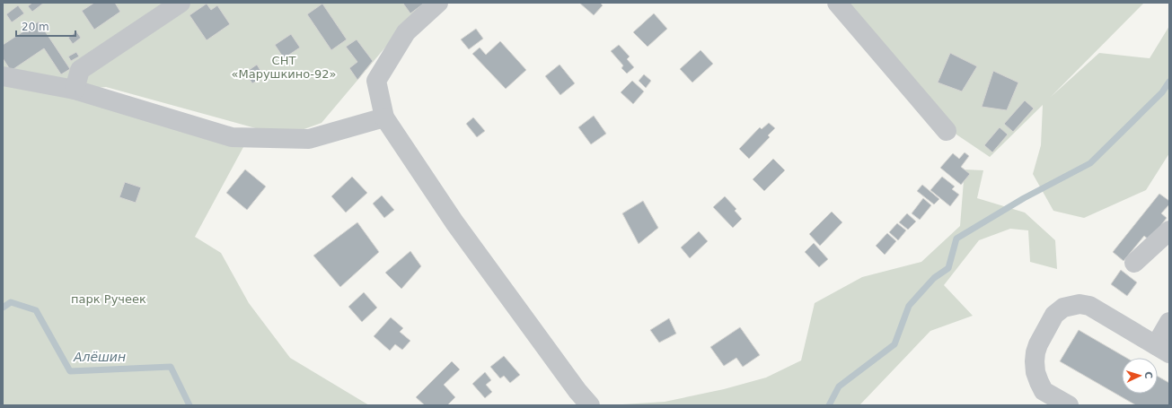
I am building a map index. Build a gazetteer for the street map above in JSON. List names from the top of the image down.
{
  "water": ["Алёшин"],
  "parks": ["СНТ «Марушкино-92»", "парк Ручеек"],
  "scale_bar": "20 m",
  "north": "right"
}
